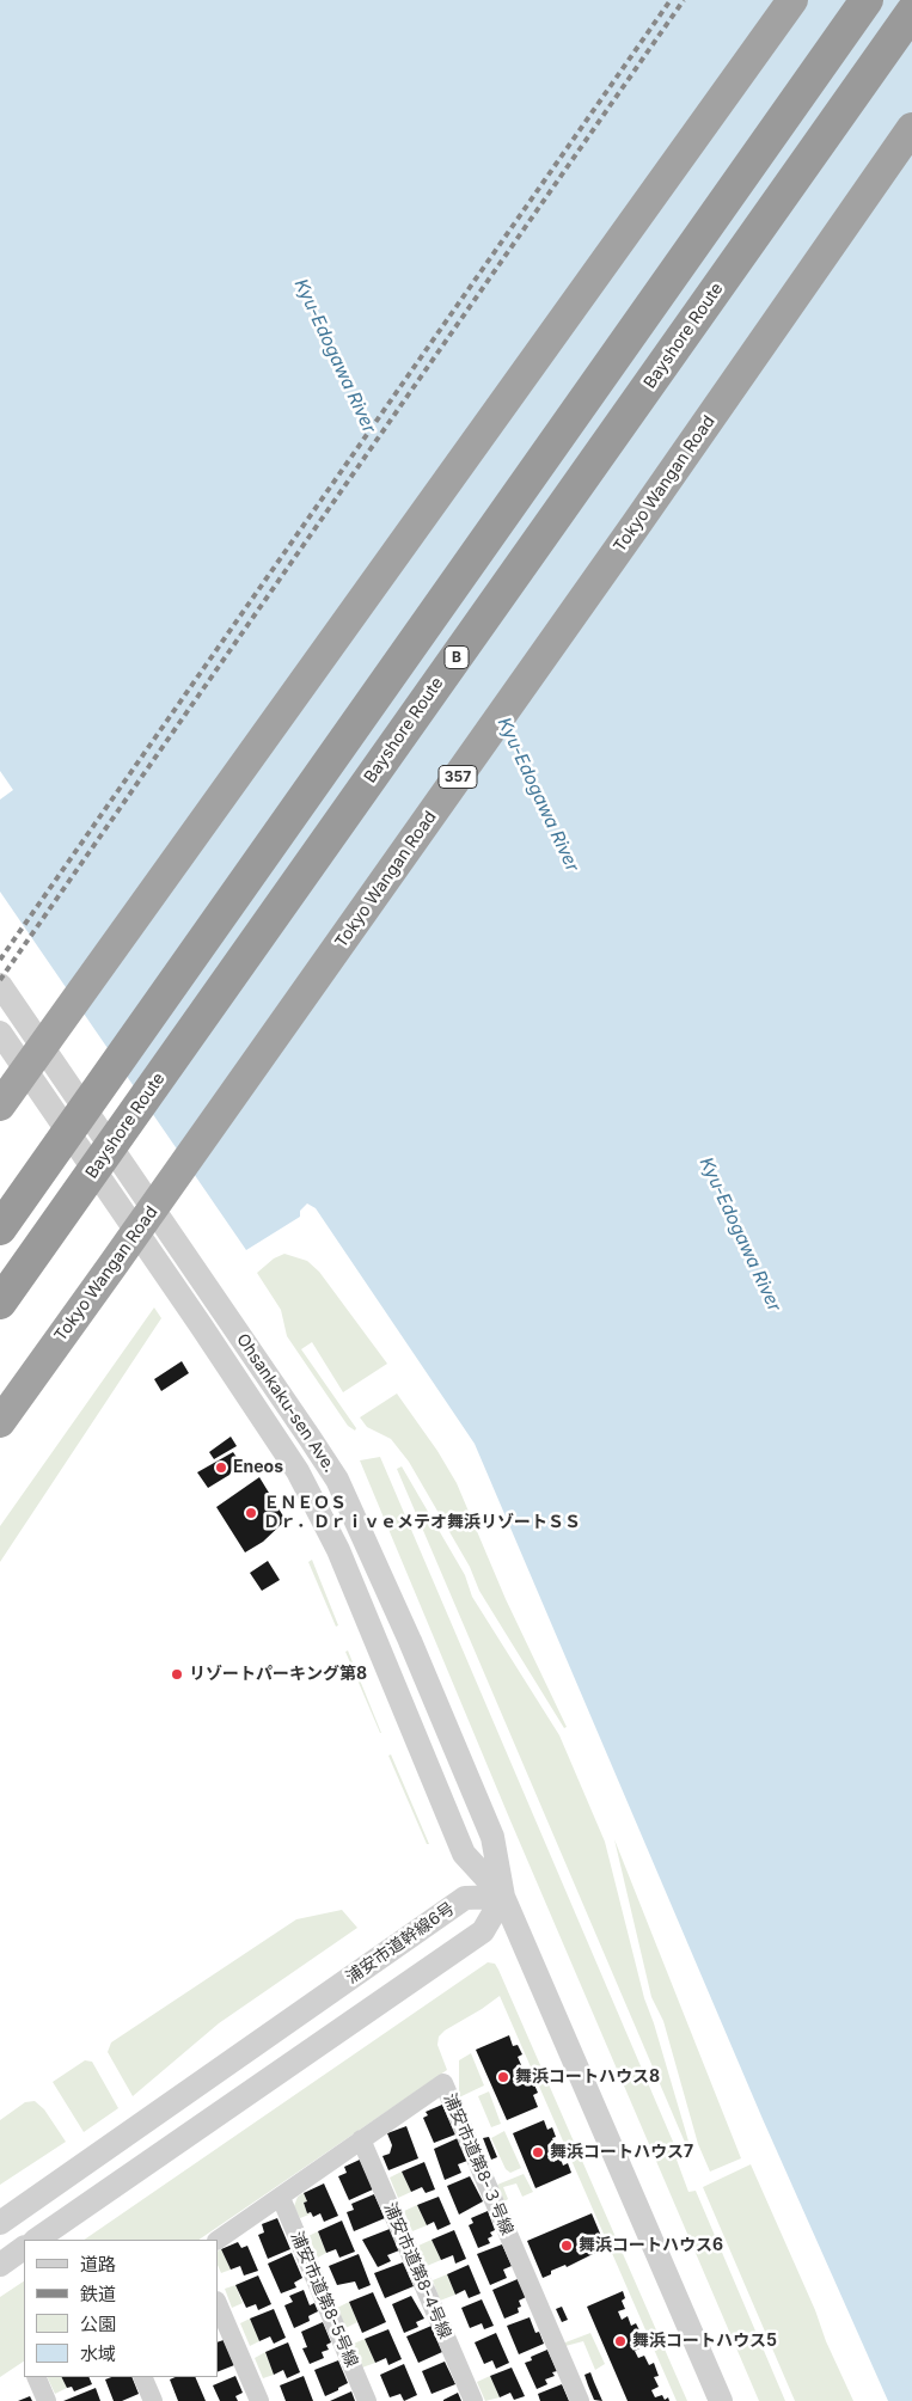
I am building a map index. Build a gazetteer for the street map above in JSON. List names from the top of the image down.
{
  "streets": {
    "highway": [
      "Bayshore Route",
      "Tokyo Wangan Road",
      "B",
      "357"
    ],
    "street": [
      "Ohsankaku-sen Ave.",
      "浦安市道幹線6号",
      "浦安市道第8-３号線",
      "浦安市道第8-4号線",
      "浦安市道第8-5号線"
    ]
  },
  "crossings": [
    ["Ohsankaku-sen Ave.", "浦安市道幹線6号"],
    ["浦安市道第8-３号線", "浦安市道第8-4号線"],
    ["浦安市道第8-３号線", "浦安市道第8-5号線"]
  ],
  "water": ["Kyu-Edogawa River"],
  "places": [
    "Eneos",
    "ＥＮＥＯＳ Ｄｒ．Ｄｒｉｖｅメテオ舞浜リゾートＳＳ",
    "リゾートパーキング第8",
    "舞浜コートハウス8",
    "舞浜コートハウス7",
    "舞浜コートハウス6",
    "舞浜コートハウス5"
  ],
  "legend": [
    "道路",
    "鉄道",
    "公園",
    "水域"
  ]
}
